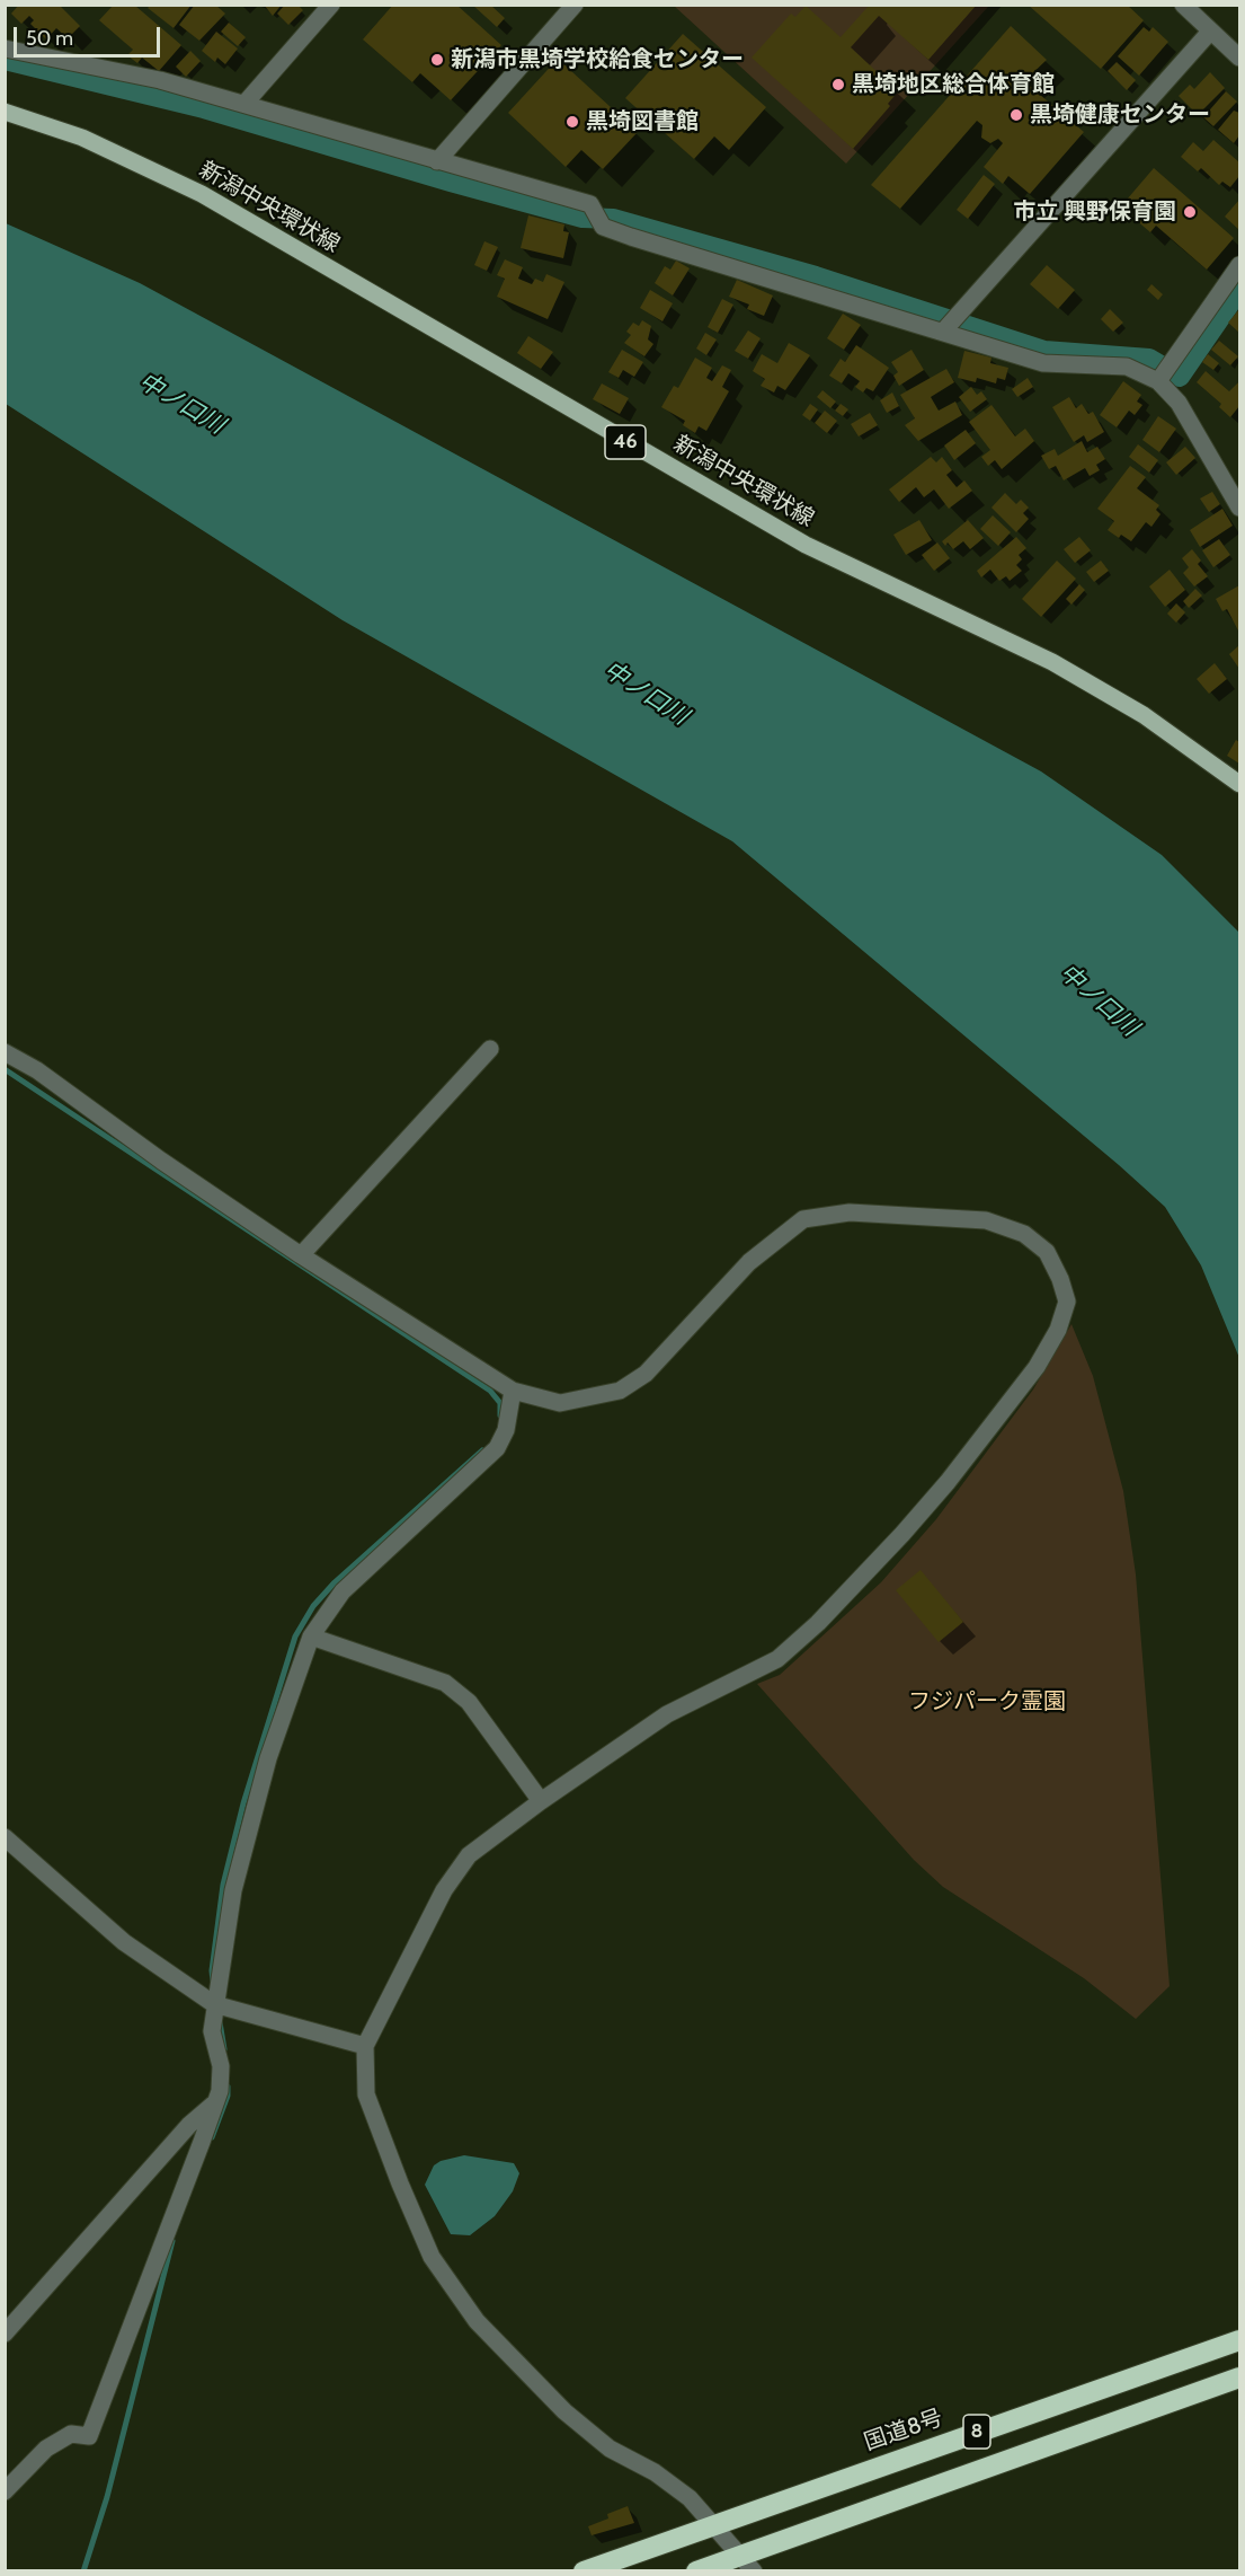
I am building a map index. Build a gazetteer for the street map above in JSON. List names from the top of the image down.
{
  "streets": {
    "highway": ["国道8号", "8"],
    "main road": ["新潟中央環状線", "46"]
  },
  "water": ["中ノ口川"],
  "parks": ["フジパーク霊園"],
  "places": [
    "新潟市黒埼学校給食センター",
    "黒埼地区総合体育館",
    "黒埼健康センター",
    "黒埼図書館",
    "市立 興野保育園"
  ],
  "scale_bar": "50 m"
}
